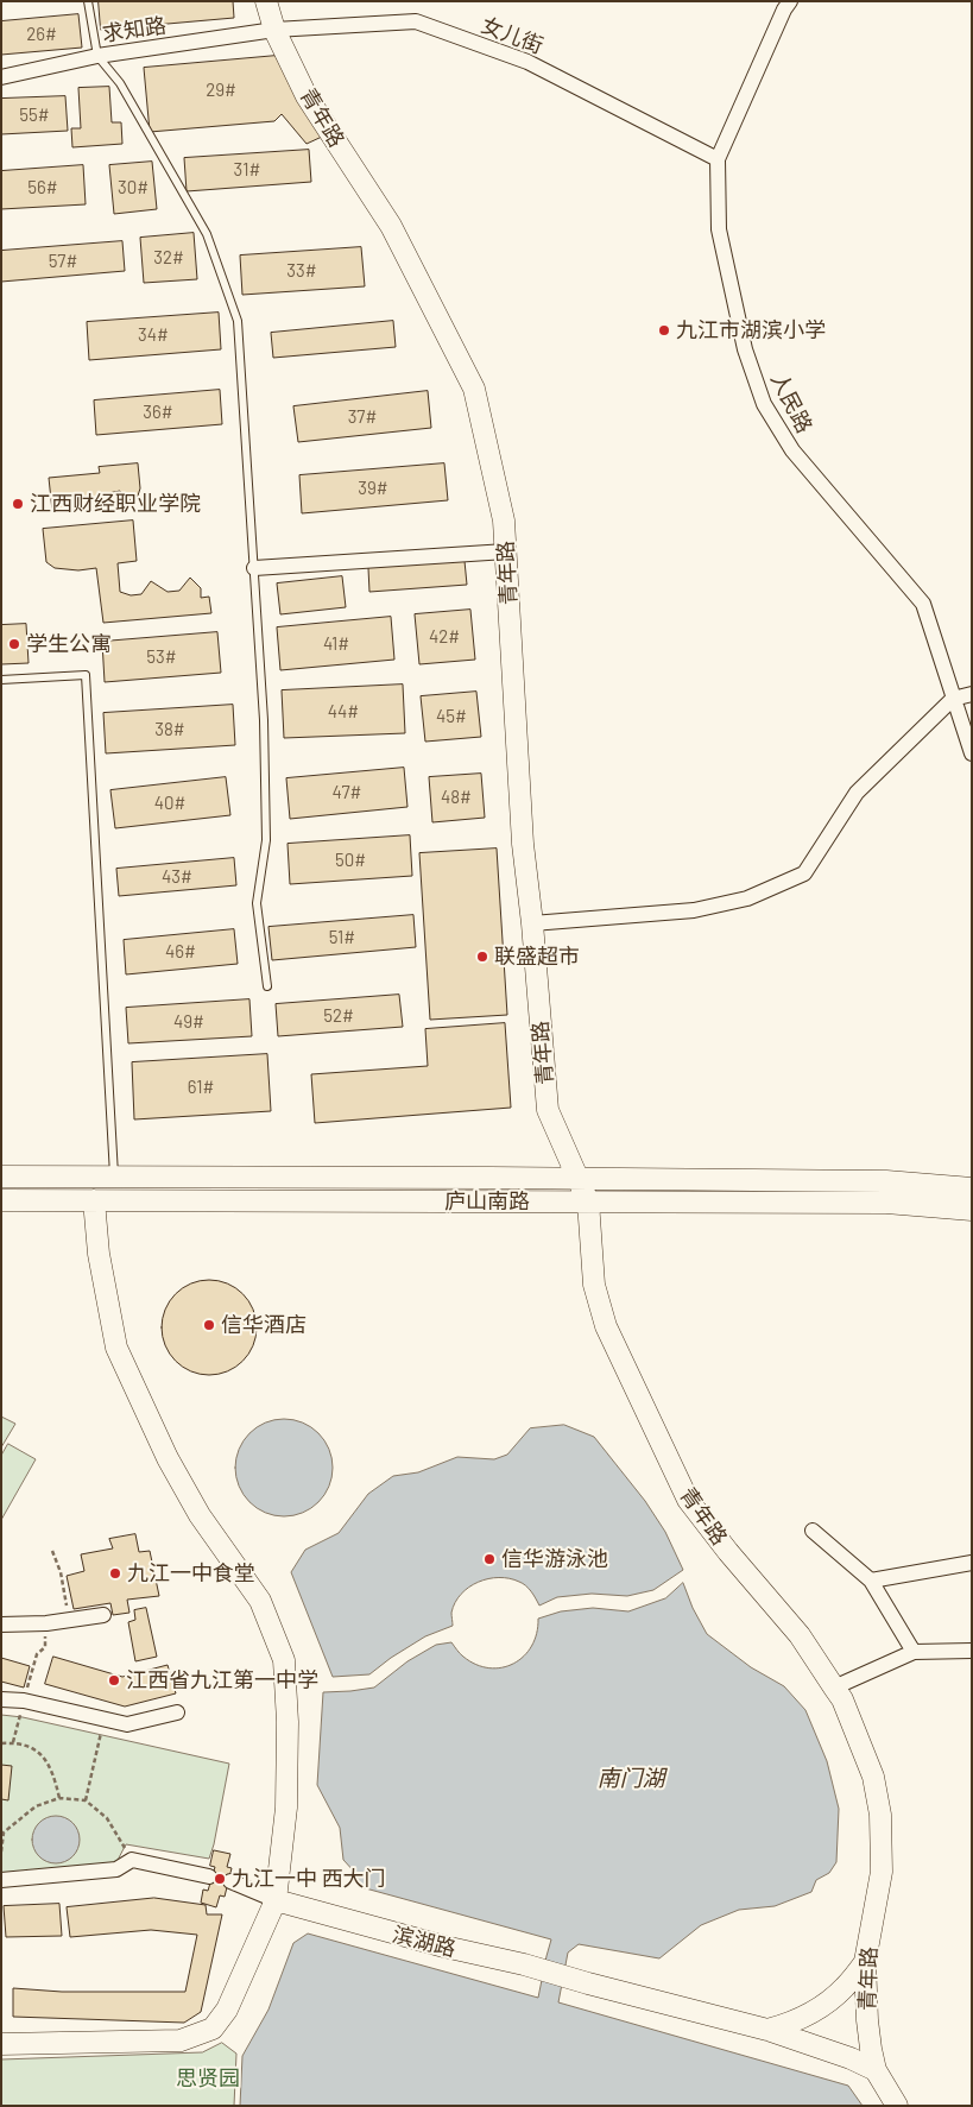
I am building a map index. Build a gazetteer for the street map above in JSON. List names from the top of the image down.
{
  "streets": {
    "main road": ["青年路", "庐山南路", "滨湖路"],
    "street": ["求知路", "女儿街", "人民路"]
  },
  "crossings": [
    ["求知路", "女儿街"],
    ["求知路", "青年路"],
    ["女儿街", "青年路"],
    ["女儿街", "人民路"],
    ["青年路", "庐山南路"],
    ["青年路", "滨湖路"]
  ],
  "water": ["南门湖"],
  "parks": ["思贤园"],
  "places": [
    "九江市湖滨小学",
    "江西财经职业学院",
    "学生公寓",
    "联盛超市",
    "信华酒店",
    "信华游泳池",
    "九江一中食堂",
    "江西省九江第一中学",
    "九江一中 西大门"
  ],
  "house_numbers": [
    "26#",
    "29#",
    "55#",
    "31#",
    "56#",
    "30#",
    "32#",
    "57#",
    "33#",
    "34#",
    "36#",
    "37#",
    "39#",
    "42#",
    "41#",
    "53#",
    "44#",
    "45#",
    "38#",
    "47#",
    "48#",
    "40#",
    "50#",
    "43#",
    "51#",
    "46#",
    "52#",
    "49#",
    "61#"
  ]
}
